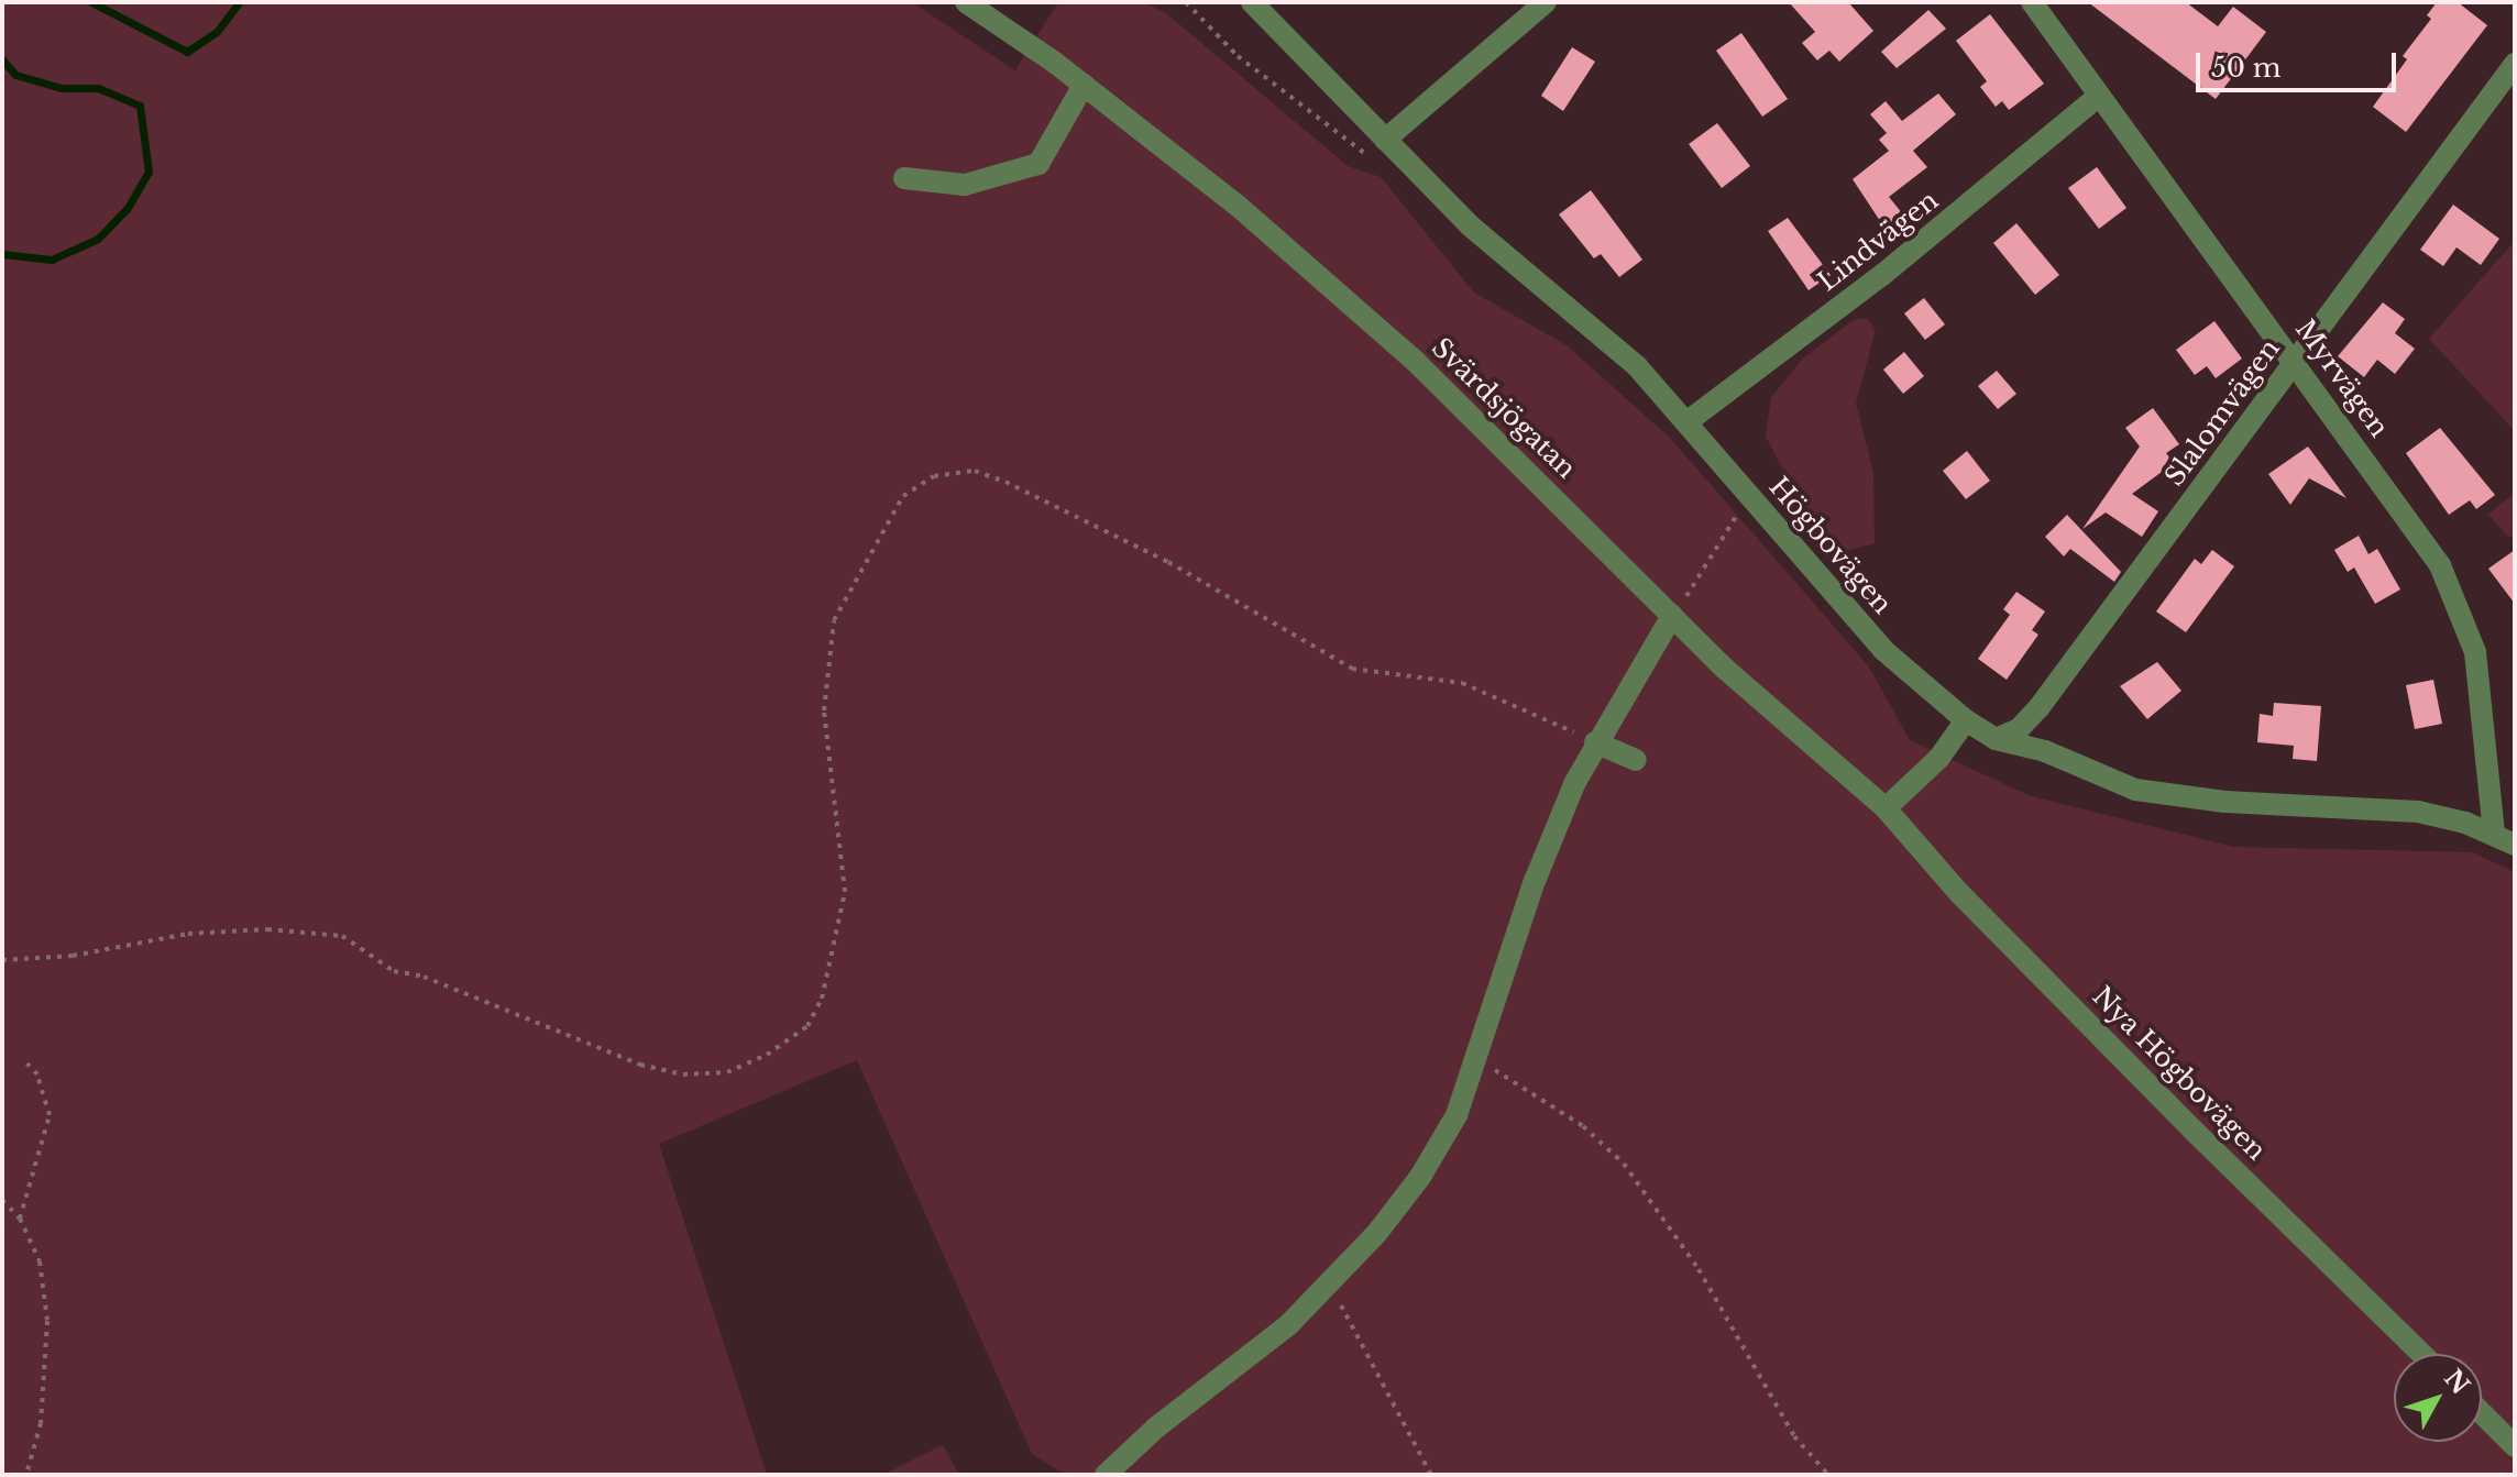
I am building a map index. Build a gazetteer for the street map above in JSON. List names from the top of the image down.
{
  "streets": {
    "street": [
      "Lindvägen",
      "Myrvägen",
      "Svärdsjögatan",
      "Slalomvägen",
      "Högbovägen",
      "Nya Högbovägen"
    ]
  },
  "crossings": [
    ["Lindvägen", "Myrvägen"],
    ["Lindvägen", "Högbovägen"],
    ["Myrvägen", "Slalomvägen"],
    ["Myrvägen", "Högbovägen"],
    ["Svärdsjögatan", "Nya Högbovägen"],
    ["Slalomvägen", "Högbovägen"]
  ],
  "scale_bar": "50 m",
  "north": "top right"
}
